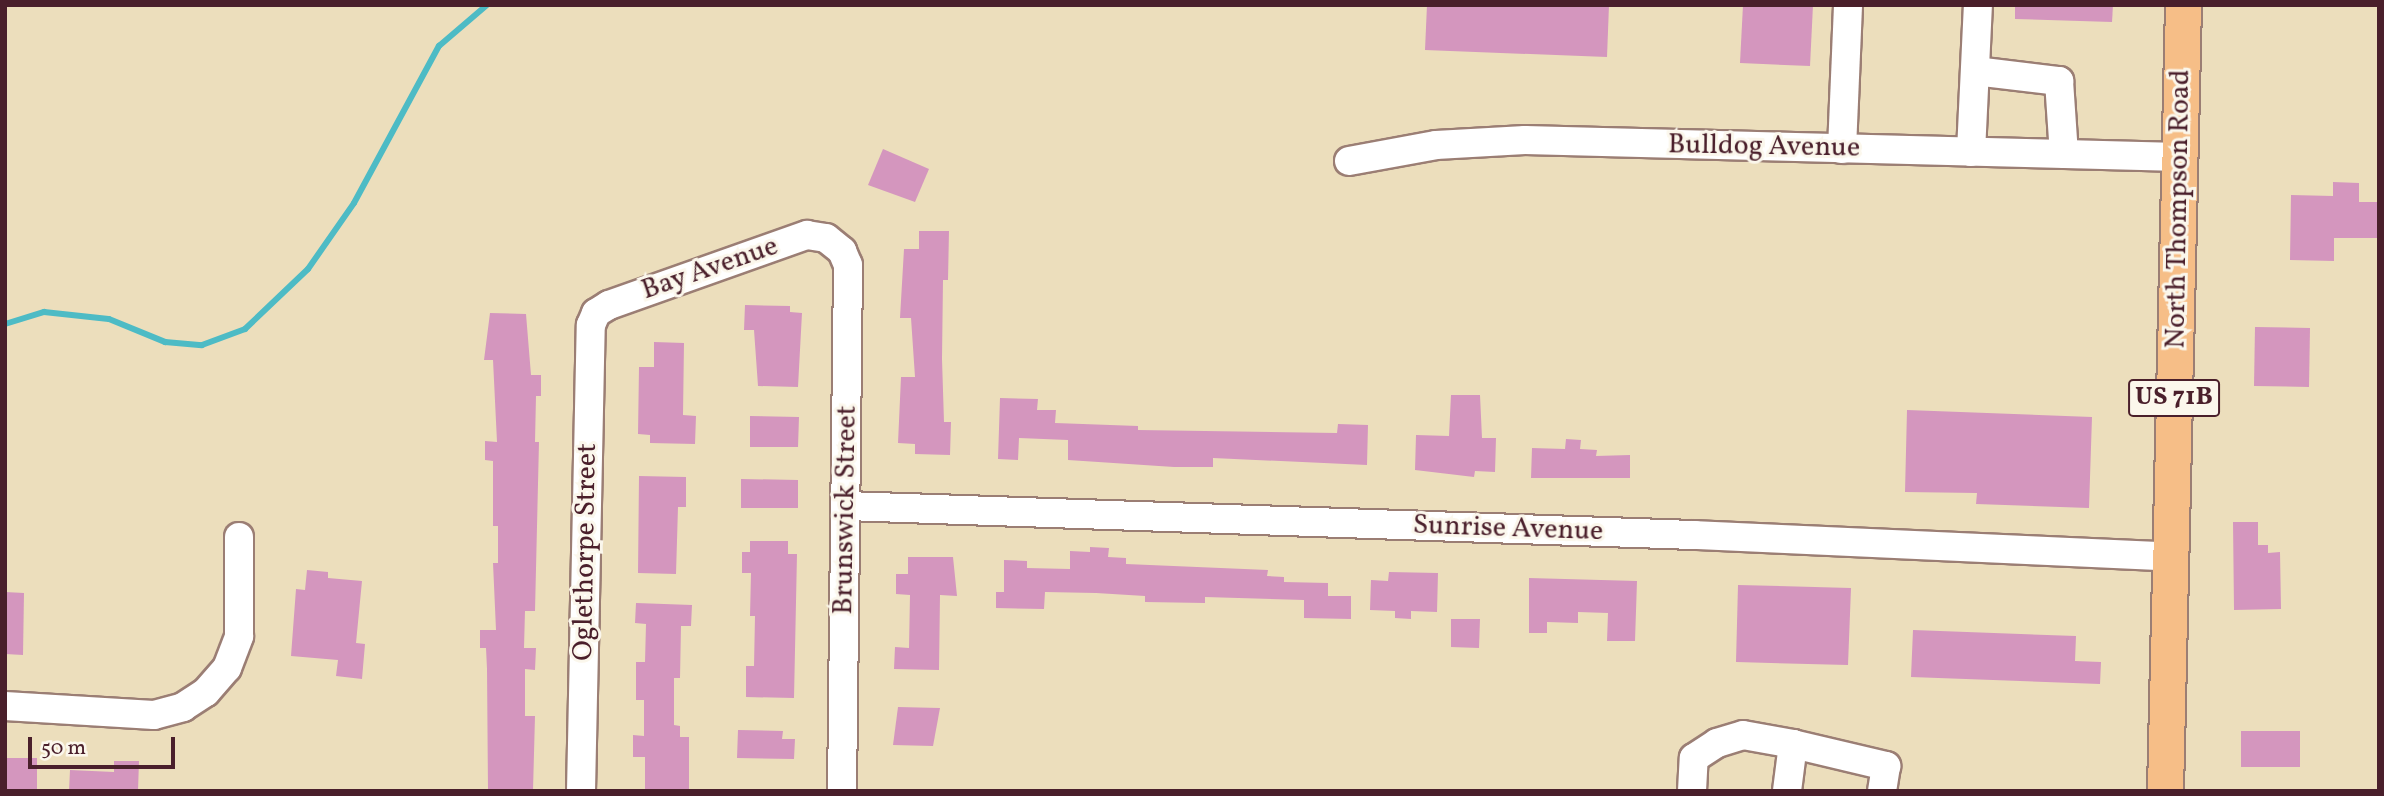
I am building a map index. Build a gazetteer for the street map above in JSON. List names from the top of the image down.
{
  "streets": {
    "main road": ["North Thompson Road", "US 71B"],
    "street": [
      "Bulldog Avenue",
      "Bay Avenue",
      "Brunswick Street",
      "Sunrise Avenue",
      "Oglethorpe Street"
    ]
  },
  "crossings": [
    ["Bulldog Avenue", "North Thompson Road"],
    ["North Thompson Road", "Sunrise Avenue"],
    ["Bay Avenue", "Brunswick Street"],
    ["Bay Avenue", "Oglethorpe Street"],
    ["Brunswick Street", "Sunrise Avenue"]
  ],
  "scale_bar": "50 m"
}
